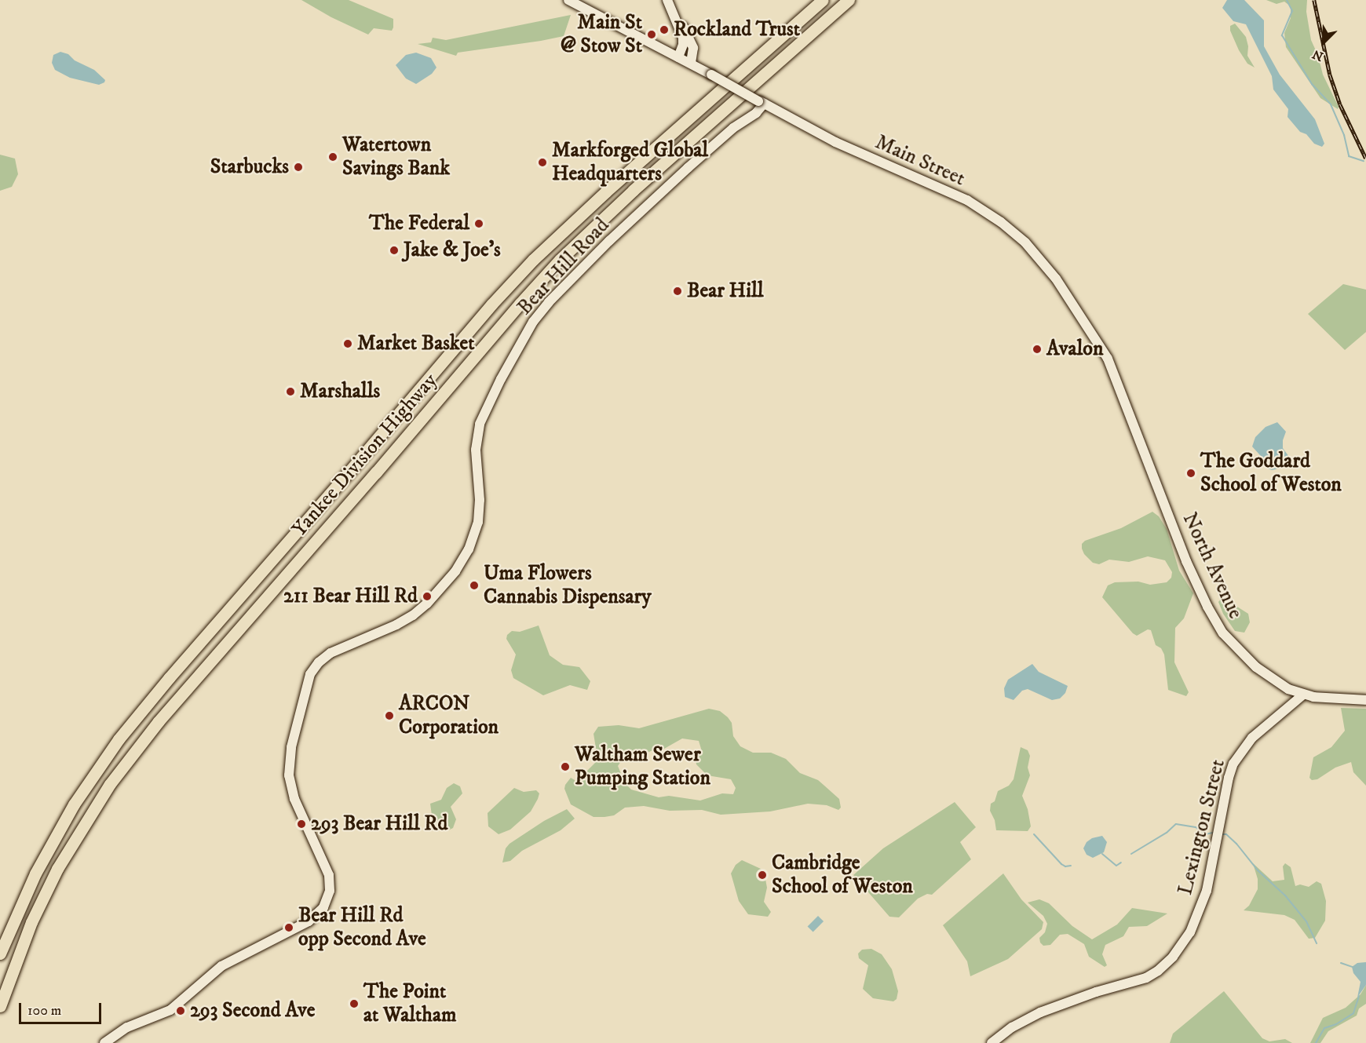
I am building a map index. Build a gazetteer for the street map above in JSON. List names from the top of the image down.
{
  "streets": {
    "highway": ["Yankee Division Highway"],
    "street": [
      "Main Street",
      "Bear Hill Road",
      "North Avenue",
      "Lexington Street"
    ]
  },
  "crossings": [
    ["Main Street", "Bear Hill Road"],
    ["Main Street", "North Avenue"],
    ["North Avenue", "Lexington Street"]
  ],
  "places": [
    "Rockland Trust",
    "Main St @ Stow St",
    "Watertown Savings Bank",
    "Markforged Global Headquarters",
    "Starbucks",
    "The Federal",
    "Jake & Joe's",
    "Bear Hill",
    "Market Basket",
    "Avalon",
    "Marshalls",
    "The Goddard School of Weston",
    "Uma Flowers Cannabis Dispensary",
    "211 Bear Hill Rd",
    "ARCON Corporation",
    "Waltham Sewer Pumping Station",
    "293 Bear Hill Rd",
    "Cambridge School of Weston",
    "Bear Hill Rd opp Second Ave",
    "The Point at Waltham",
    "293 Second Ave"
  ],
  "scale_bar": "100 m",
  "north": "bottom left"
}
